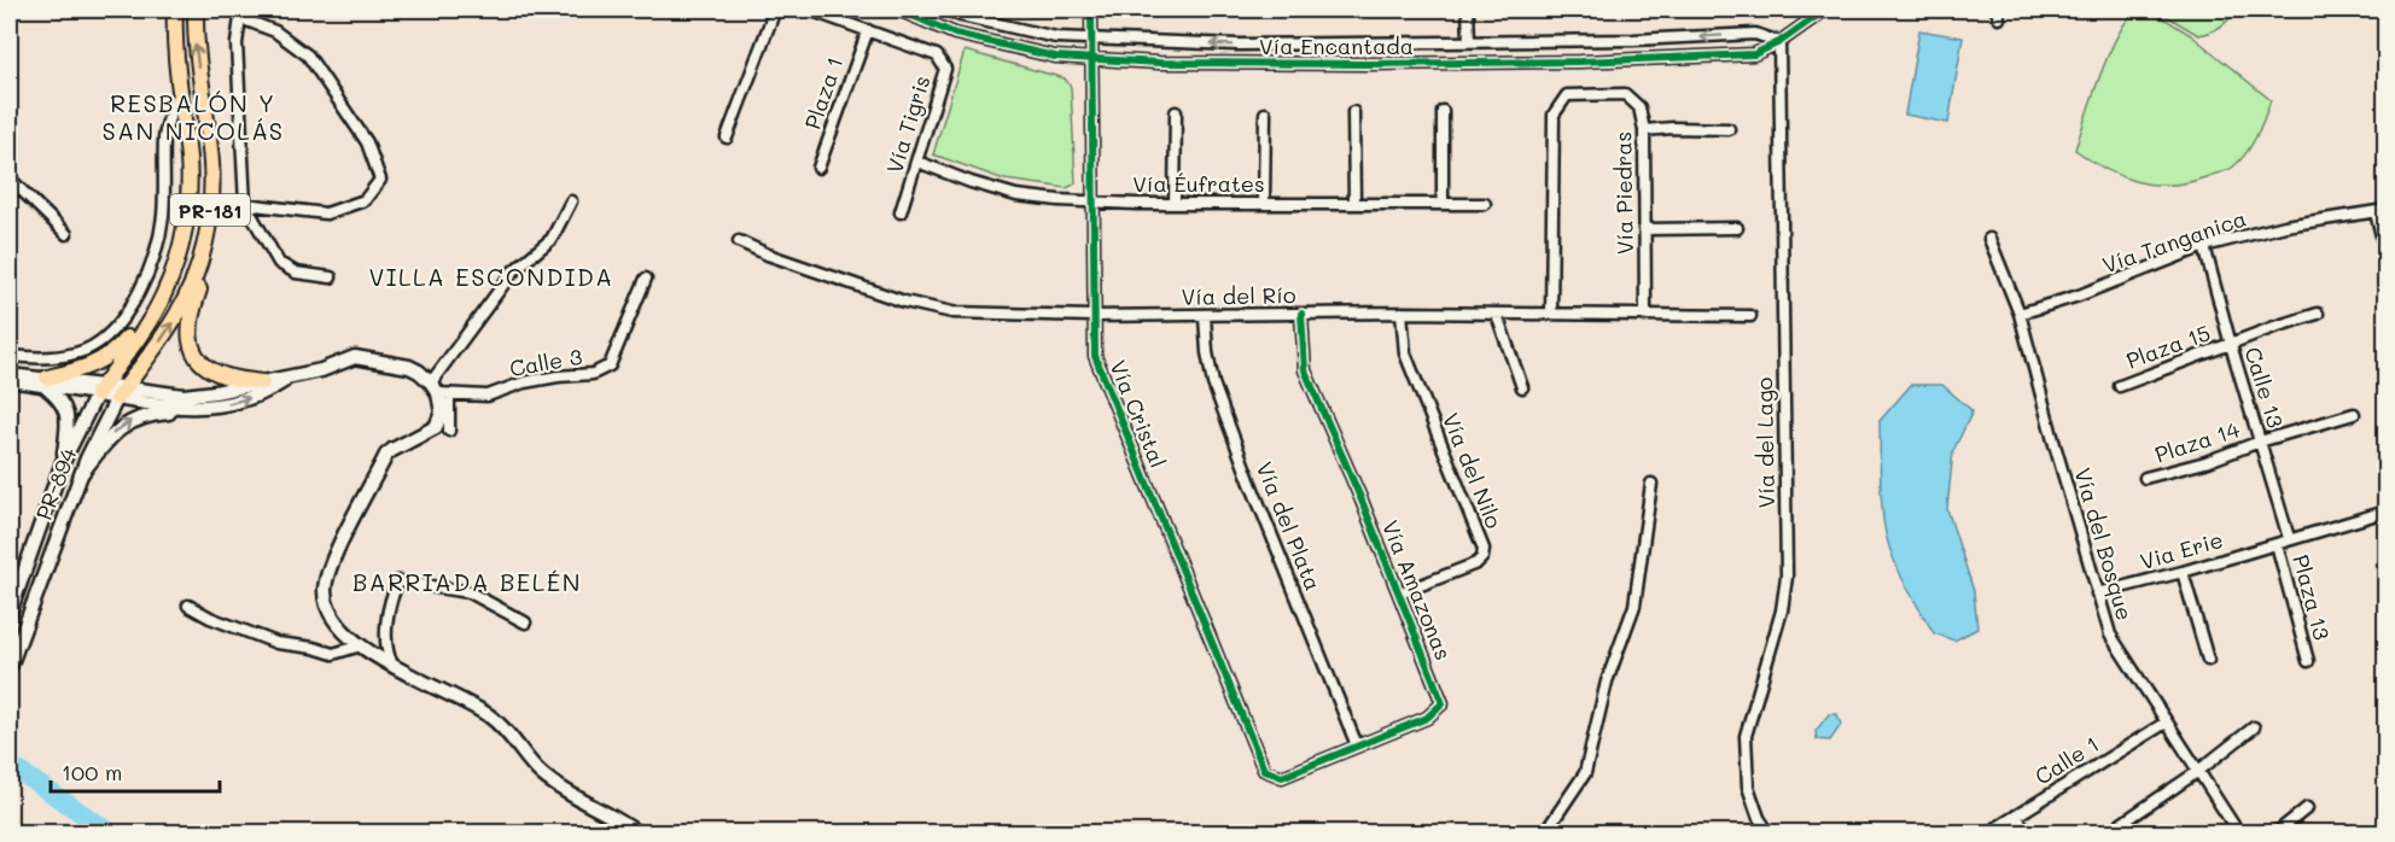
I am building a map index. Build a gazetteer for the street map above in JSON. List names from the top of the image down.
{
  "streets": {
    "main road": ["PR-181", "PR-894"],
    "street": [
      "Vía Encantada",
      "Plaza 1",
      "Vía Tigris",
      "Vía Éufrates",
      "Vía Piedras",
      "Vía Tanganica",
      "Vía del Río",
      "Plaza 15",
      "Calle 3",
      "Calle 13",
      "Vía Cristal",
      "Plaza 14",
      "Vía del Lago",
      "Vía del Nilo",
      "Vía del Plata",
      "Vía del Bosque",
      "Via Erie",
      "Vía Amazonas",
      "Plaza 13",
      "Calle 1"
    ]
  },
  "crossings": [
    ["Vía Encantada", "Vía Cristal"],
    ["Vía Encantada", "Vía del Lago"],
    ["Plaza 1", "Vía Tigris"],
    ["Vía Tigris", "Vía Éufrates"],
    ["Vía Éufrates", "Vía Cristal"],
    ["Vía Piedras", "Vía del Río"],
    ["PR-181", "PR-894"],
    ["Vía Tanganica", "Calle 13"],
    ["Vía Tanganica", "Vía del Bosque"],
    ["Vía del Río", "Vía Cristal"],
    ["Vía del Río", "Vía del Nilo"],
    ["Vía del Río", "Vía del Plata"],
    ["Vía del Río", "Vía Amazonas"],
    ["Plaza 15", "Calle 13"],
    ["Calle 13", "Plaza 14"],
    ["Calle 13", "Via Erie"],
    ["Vía Cristal", "Vía Amazonas"],
    ["Vía del Nilo", "Vía Amazonas"],
    ["Vía del Plata", "Vía Amazonas"],
    ["Vía del Bosque", "Via Erie"],
    ["Vía del Bosque", "Calle 1"],
    ["Via Erie", "Plaza 13"]
  ],
  "districts": ["RESBALÓN Y SAN NICOLÁS", "VILLA ESCONDIDA", "BARRIADA BELÉN"],
  "scale_bar": "100 m"
}
